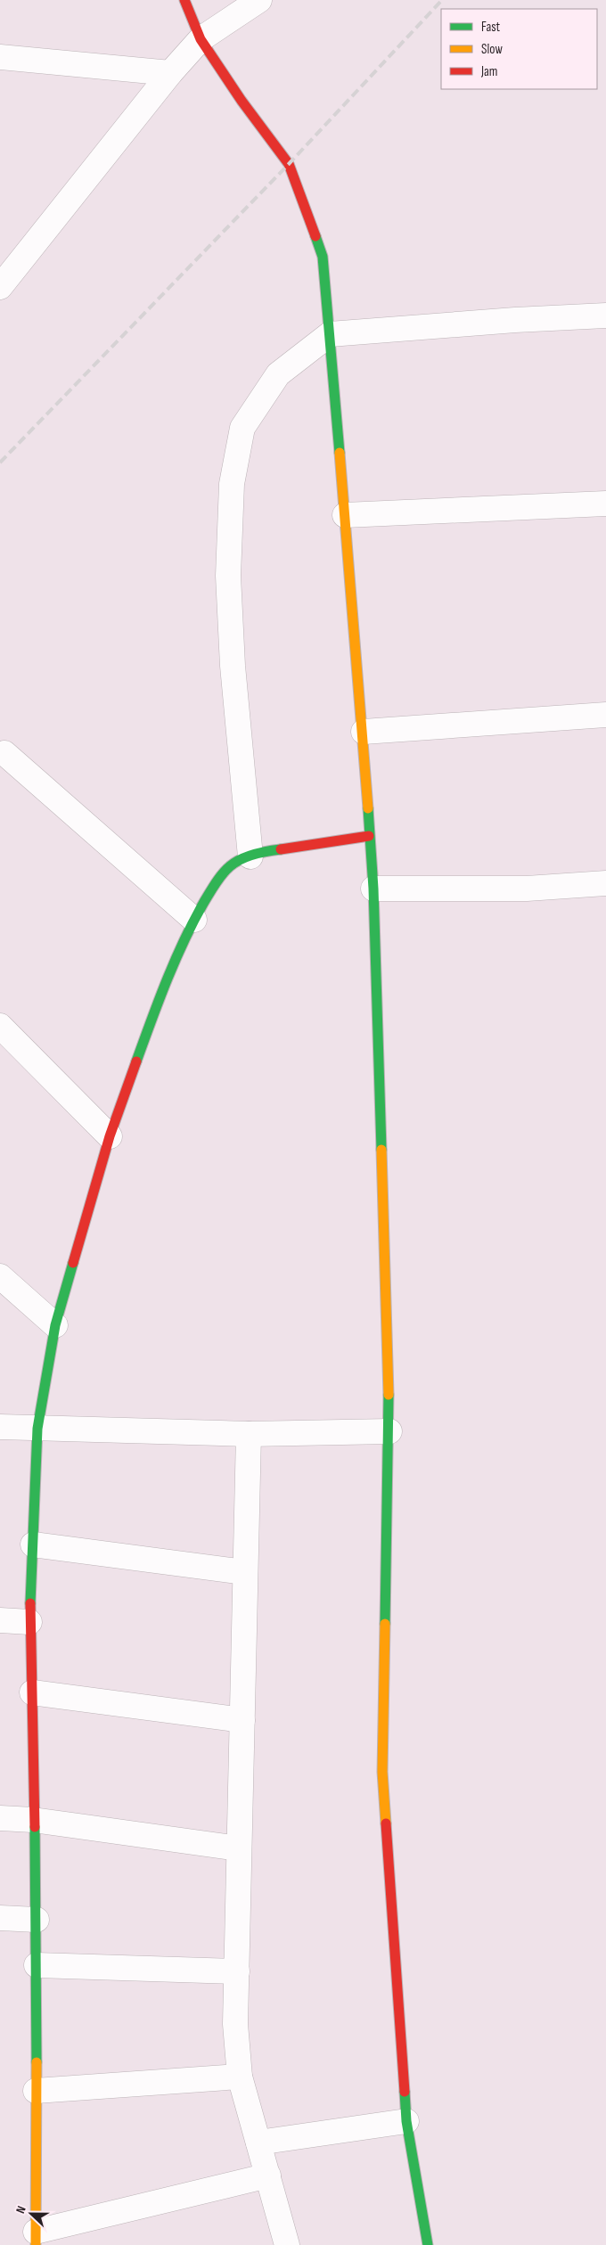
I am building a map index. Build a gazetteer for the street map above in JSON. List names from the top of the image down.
{
  "legend": ["Fast", "Slow", "Jam"],
  "north": "left"
}
